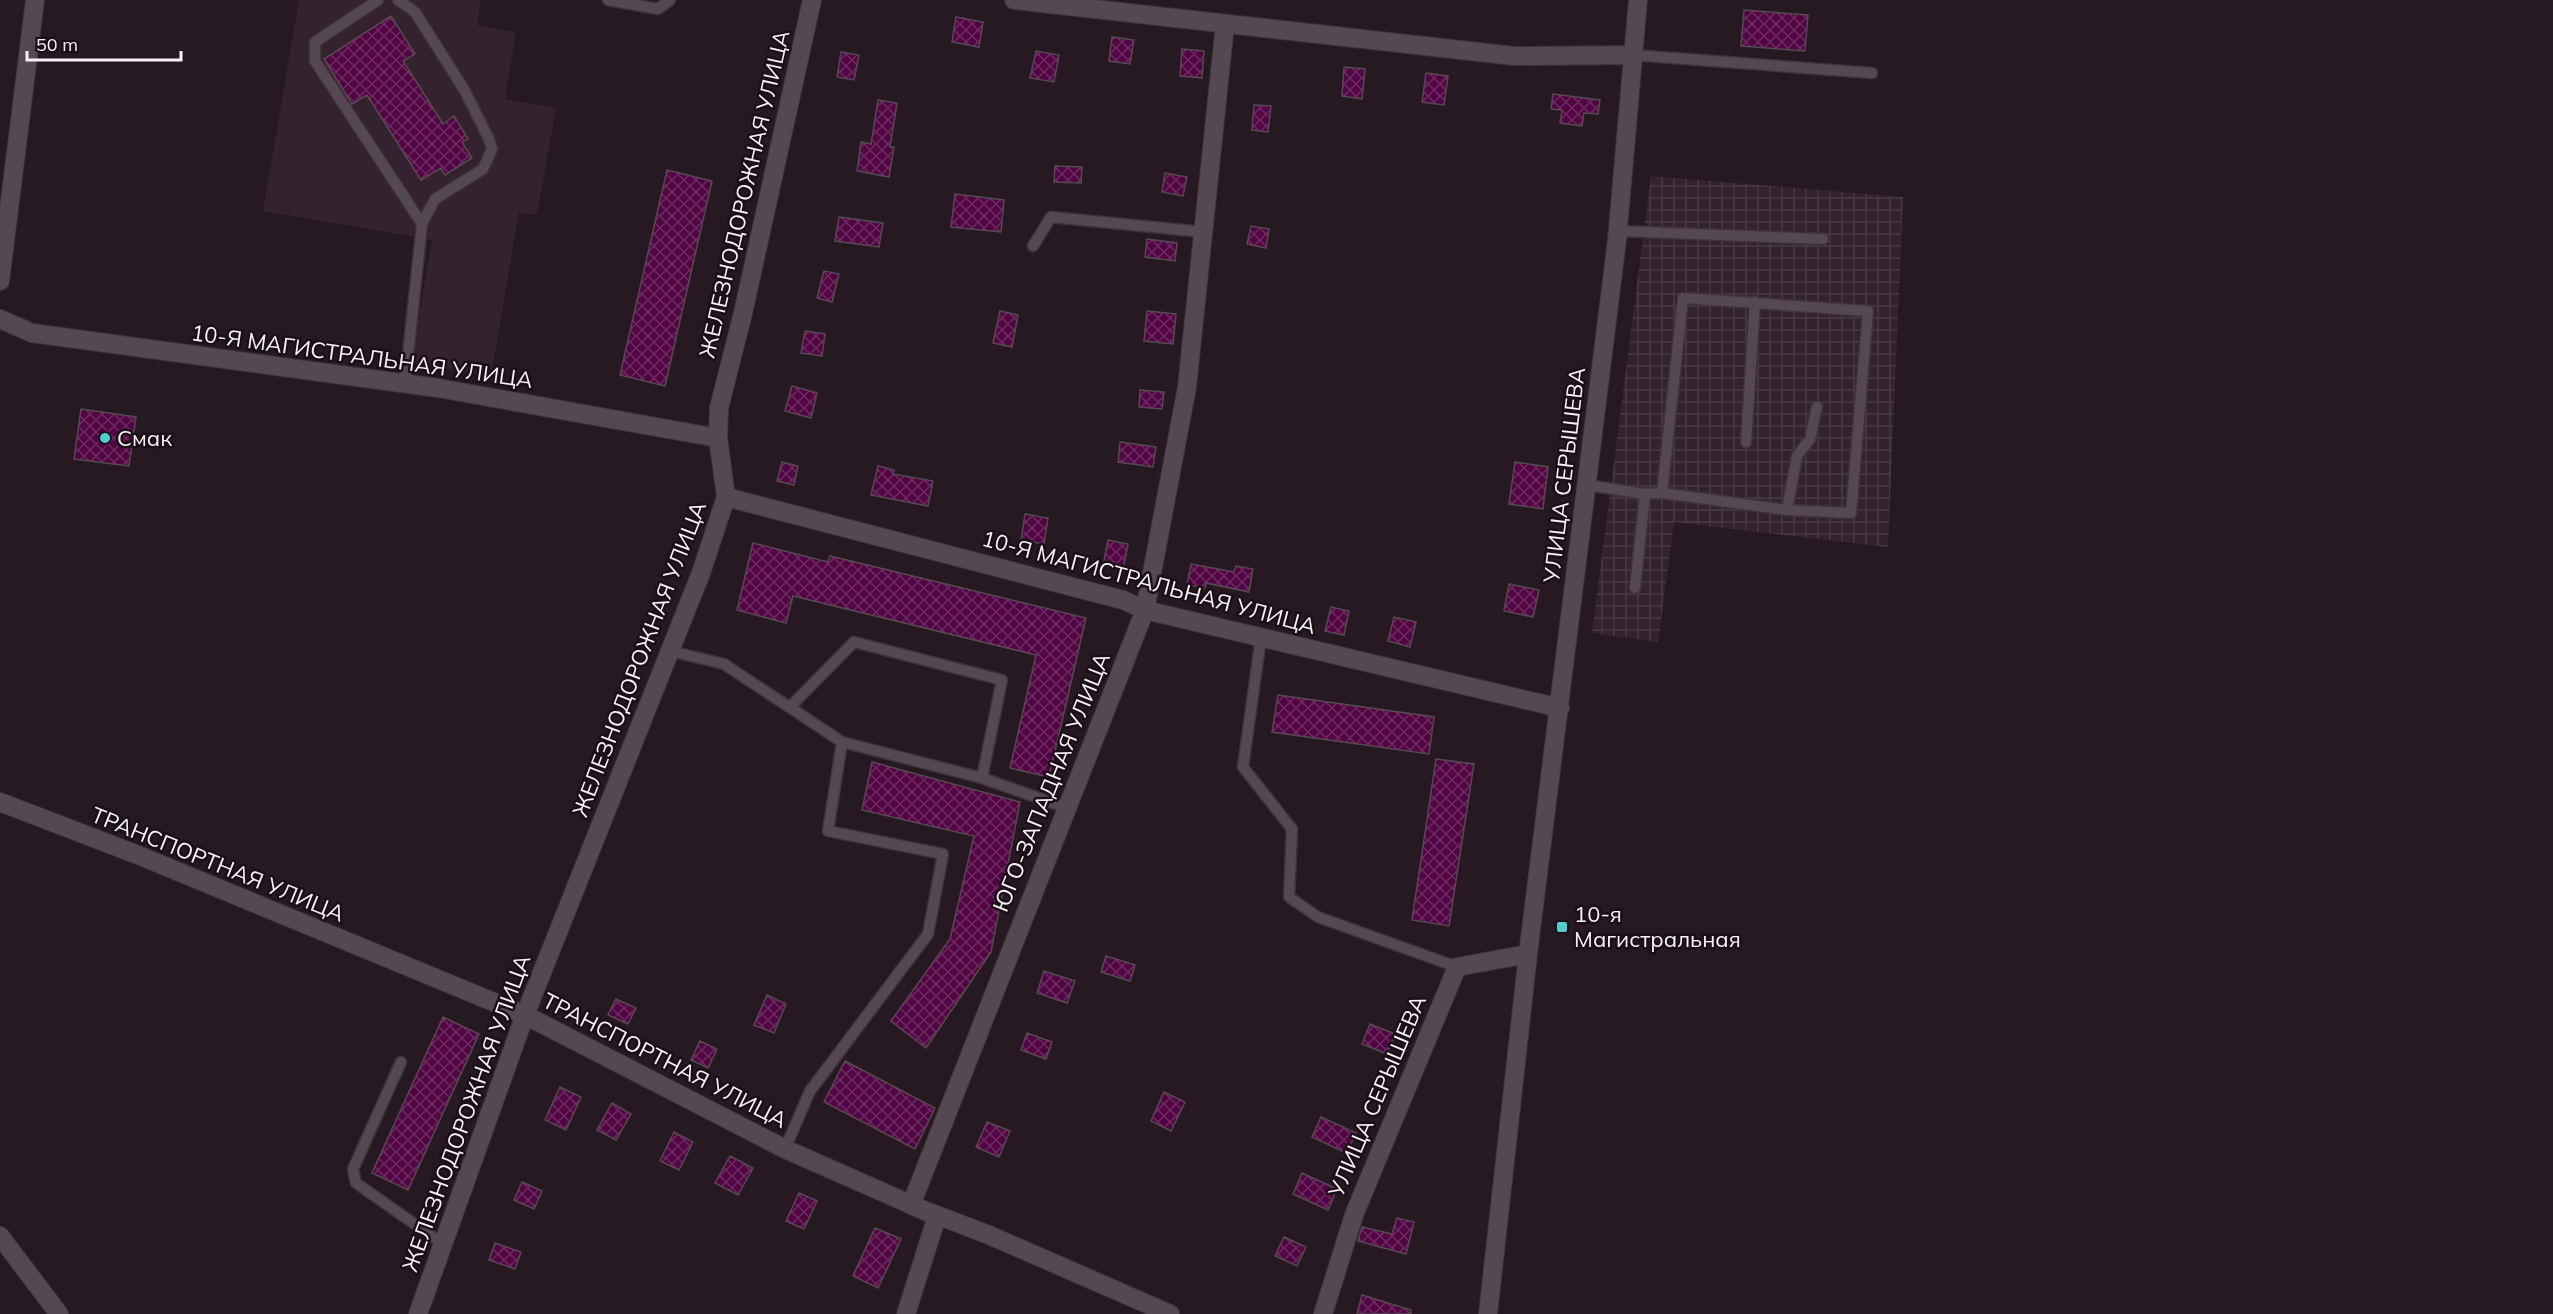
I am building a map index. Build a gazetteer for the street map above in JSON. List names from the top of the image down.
{
  "streets": {
    "street": [
      "ЖЕЛЕЗНОДОРОЖНАЯ УЛИЦА",
      "10-Я МАГИСТРАЛЬНАЯ УЛИЦА",
      "УЛИЦА СЕРЫШЕВА",
      "ЮГО-ЗАПАДНАЯ УЛИЦА",
      "ТРАНСПОРТНАЯ УЛИЦА"
    ]
  },
  "crossings": [
    ["ЖЕЛЕЗНОДОРОЖНАЯ УЛИЦА", "10-Я МАГИСТРАЛЬНАЯ УЛИЦА"],
    ["ЖЕЛЕЗНОДОРОЖНАЯ УЛИЦА", "ТРАНСПОРТНАЯ УЛИЦА"],
    ["10-Я МАГИСТРАЛЬНАЯ УЛИЦА", "УЛИЦА СЕРЫШЕВА"],
    ["10-Я МАГИСТРАЛЬНАЯ УЛИЦА", "ЮГО-ЗАПАДНАЯ УЛИЦА"],
    ["ЮГО-ЗАПАДНАЯ УЛИЦА", "ТРАНСПОРТНАЯ УЛИЦА"]
  ],
  "places": {
    "other": ["Смак"],
    "transit": ["10-я Магистральная"]
  },
  "scale_bar": "50 m"
}
